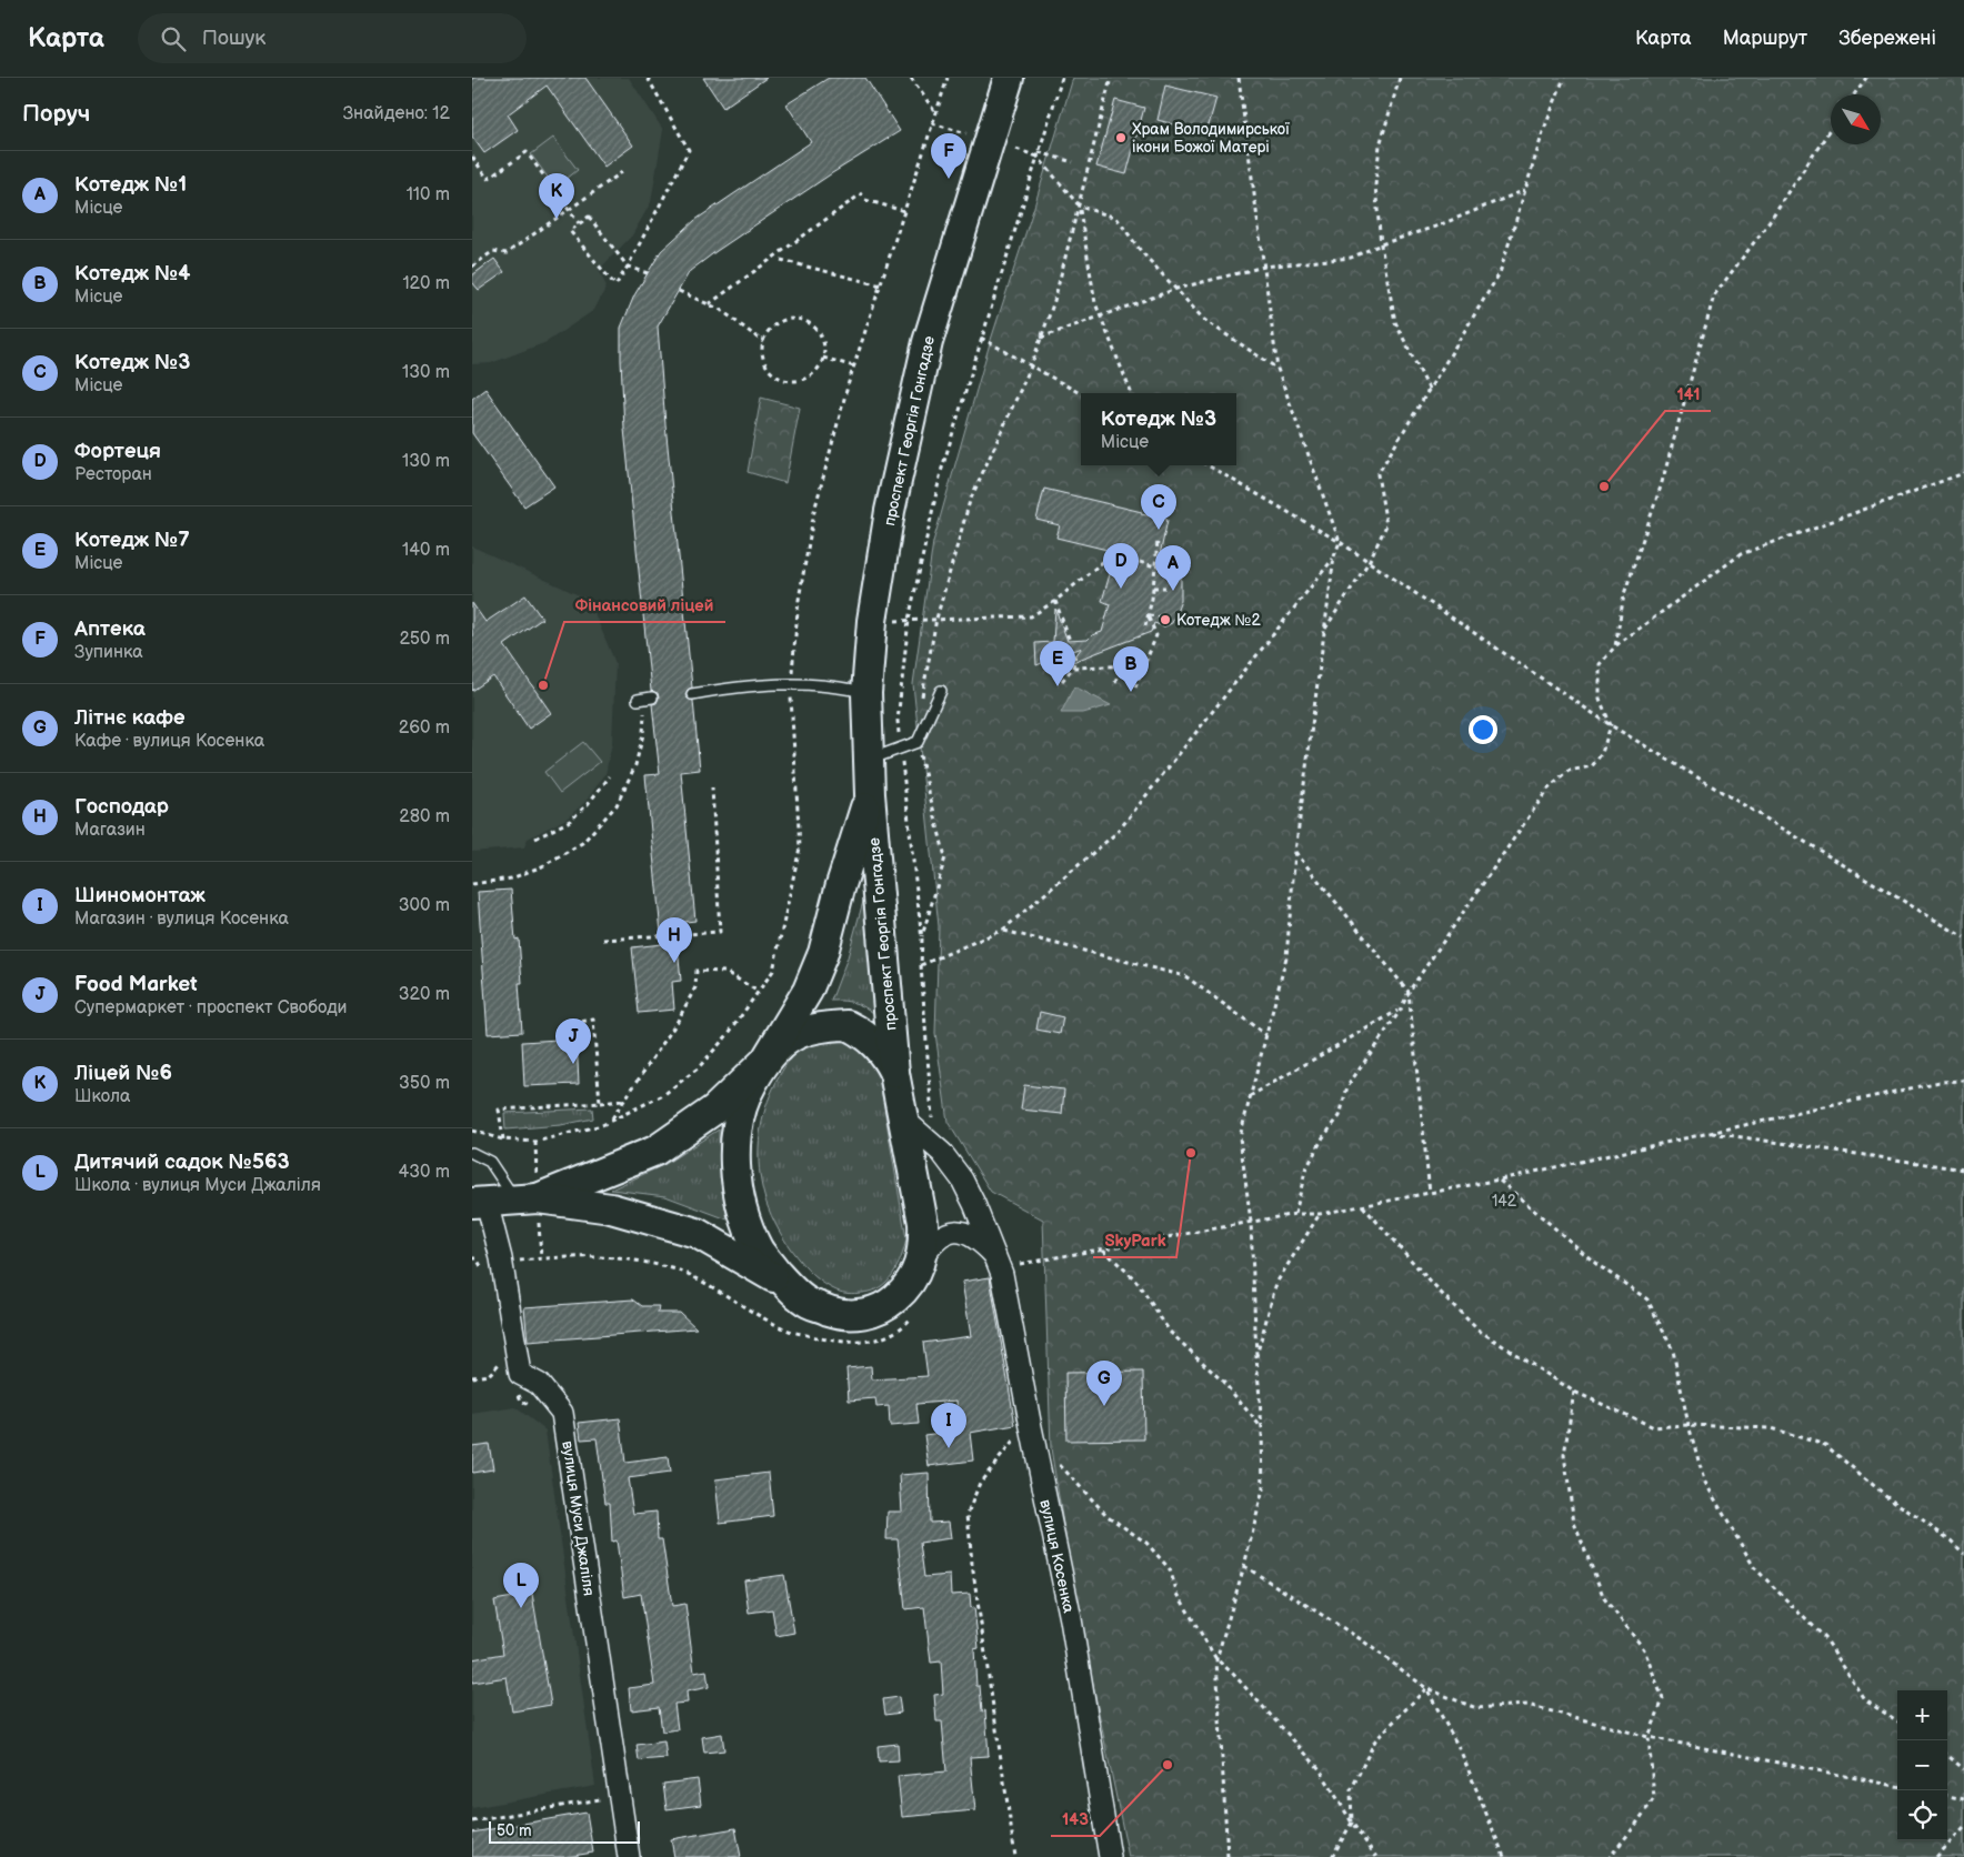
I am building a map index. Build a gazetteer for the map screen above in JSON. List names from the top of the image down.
{
  "streets": {
    "street": ["проспект Георгія Гонгадзе", "вулиця Муси Джаліля", "вулиця Косенка"]
  },
  "parks": ["142"],
  "places": [
    "Храм Володимирської ікони Божої Матері",
    "141",
    "Котедж №2",
    "Фінансовий ліцей",
    "SkyPark",
    "143"
  ],
  "scale_bar": "50 m",
  "north": "bottom right",
  "page": {
    "header": "Карта",
    "search": "Пошук",
    "nav": ["Карта", "Маршрут", "Збережені"],
    "heading": ["Поруч", "Знайдено: 12"],
    "pins": [
      "F",
      "K",
      "C",
      "D",
      "A",
      "E",
      "B",
      "H",
      "J",
      "G",
      "I",
      "L"
    ],
    "list": [
      {
        "mark": "A",
        "name": "Котедж №1",
        "note": "Місце",
        "value": "110 m"
      },
      {
        "mark": "B",
        "name": "Котедж №4",
        "note": "Місце",
        "value": "120 m"
      },
      {
        "mark": "C",
        "name": "Котедж №3",
        "note": "Місце",
        "value": "130 m"
      },
      {
        "mark": "D",
        "name": "Фортеця",
        "note": "Ресторан",
        "value": "130 m"
      },
      {
        "mark": "E",
        "name": "Котедж №7",
        "note": "Місце",
        "value": "140 m"
      },
      {
        "mark": "F",
        "name": "Аптека",
        "note": "Зупинка",
        "value": "250 m"
      },
      {
        "mark": "G",
        "name": "Літнє кафе",
        "note": "Кафе · вулиця Косенка",
        "value": "260 m"
      },
      {
        "mark": "H",
        "name": "Господар",
        "note": "Магазин",
        "value": "280 m"
      },
      {
        "mark": "I",
        "name": "Шиномонтаж",
        "note": "Магазин · вулиця Косенка",
        "value": "300 m"
      },
      {
        "mark": "J",
        "name": "Food Market",
        "note": "Супермаркет · проспект Свободи",
        "value": "320 m"
      },
      {
        "mark": "K",
        "name": "Ліцей №6",
        "note": "Школа",
        "value": "350 m"
      },
      {
        "mark": "L",
        "name": "Дитячий садок №563",
        "note": "Школа · вулиця Муси Джаліля",
        "value": "430 m"
      }
    ],
    "popup": ["Котедж №3", "Місце"],
    "map_buttons": ["+", "−"],
    "scale": "50 m"
  }
}
